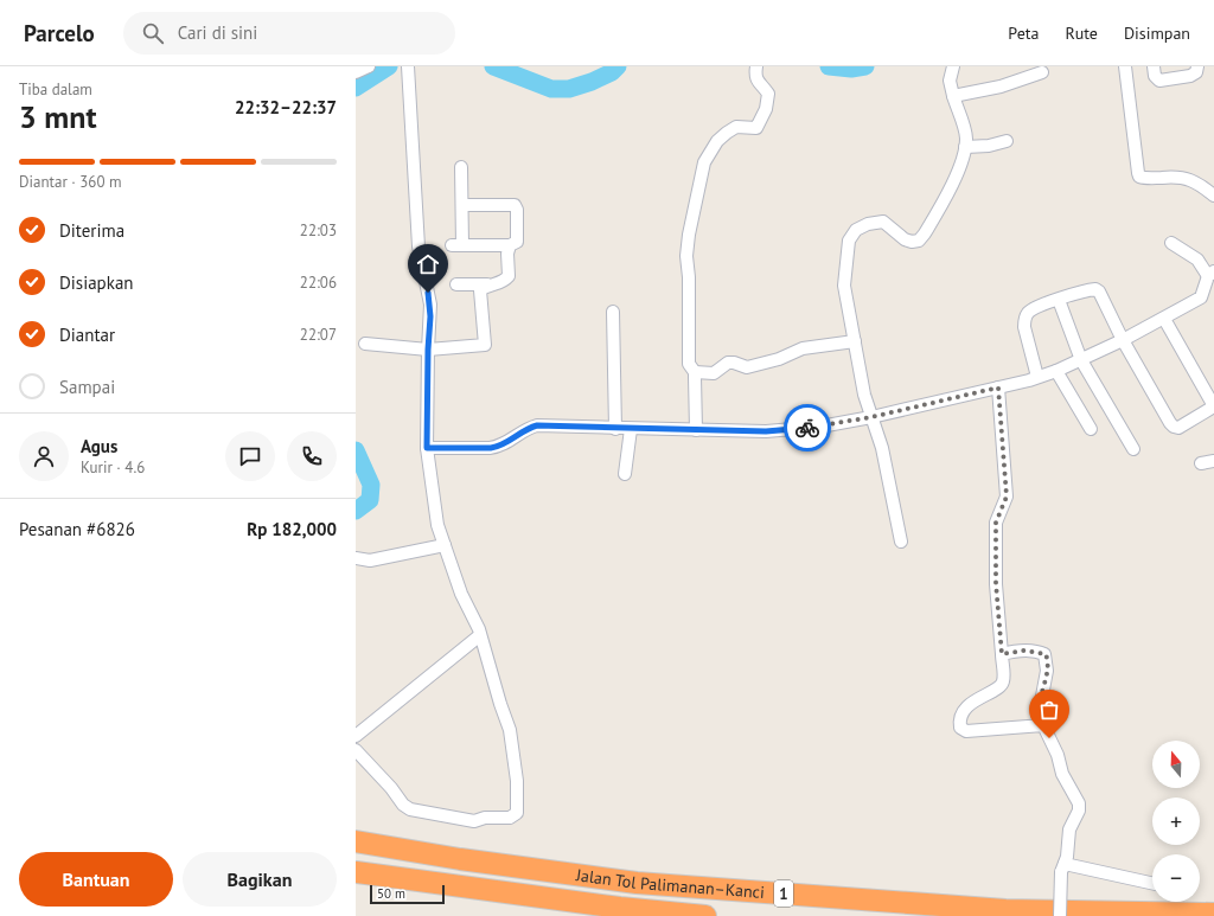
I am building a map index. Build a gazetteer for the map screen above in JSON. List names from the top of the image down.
{
  "streets": {
    "highway": ["Jalan Tol Palimanan–Kanci", "1"]
  },
  "scale_bar": "50 m",
  "north": "top",
  "page": {
    "header": "Parcelo",
    "search": "Cari di sini",
    "nav": ["Peta", "Rute", "Disimpan"],
    "heading": ["3 mnt", "Tiba dalam", "22:32–22:37"],
    "panel": [
      "Agus",
      "Kurir · 4.6",
      "Pesanan #6826",
      "Rp 182,000"
    ],
    "bar": "Diantar · 360 m",
    "list": [
      ["Diterima", "22:03"],
      ["Disiapkan", "22:06"],
      ["Diantar", "22:07"],
      "Sampai"
    ],
    "map_buttons": ["+", "−"],
    "buttons": ["Bantuan", "Bagikan"],
    "scale": "50 m"
  }
}
